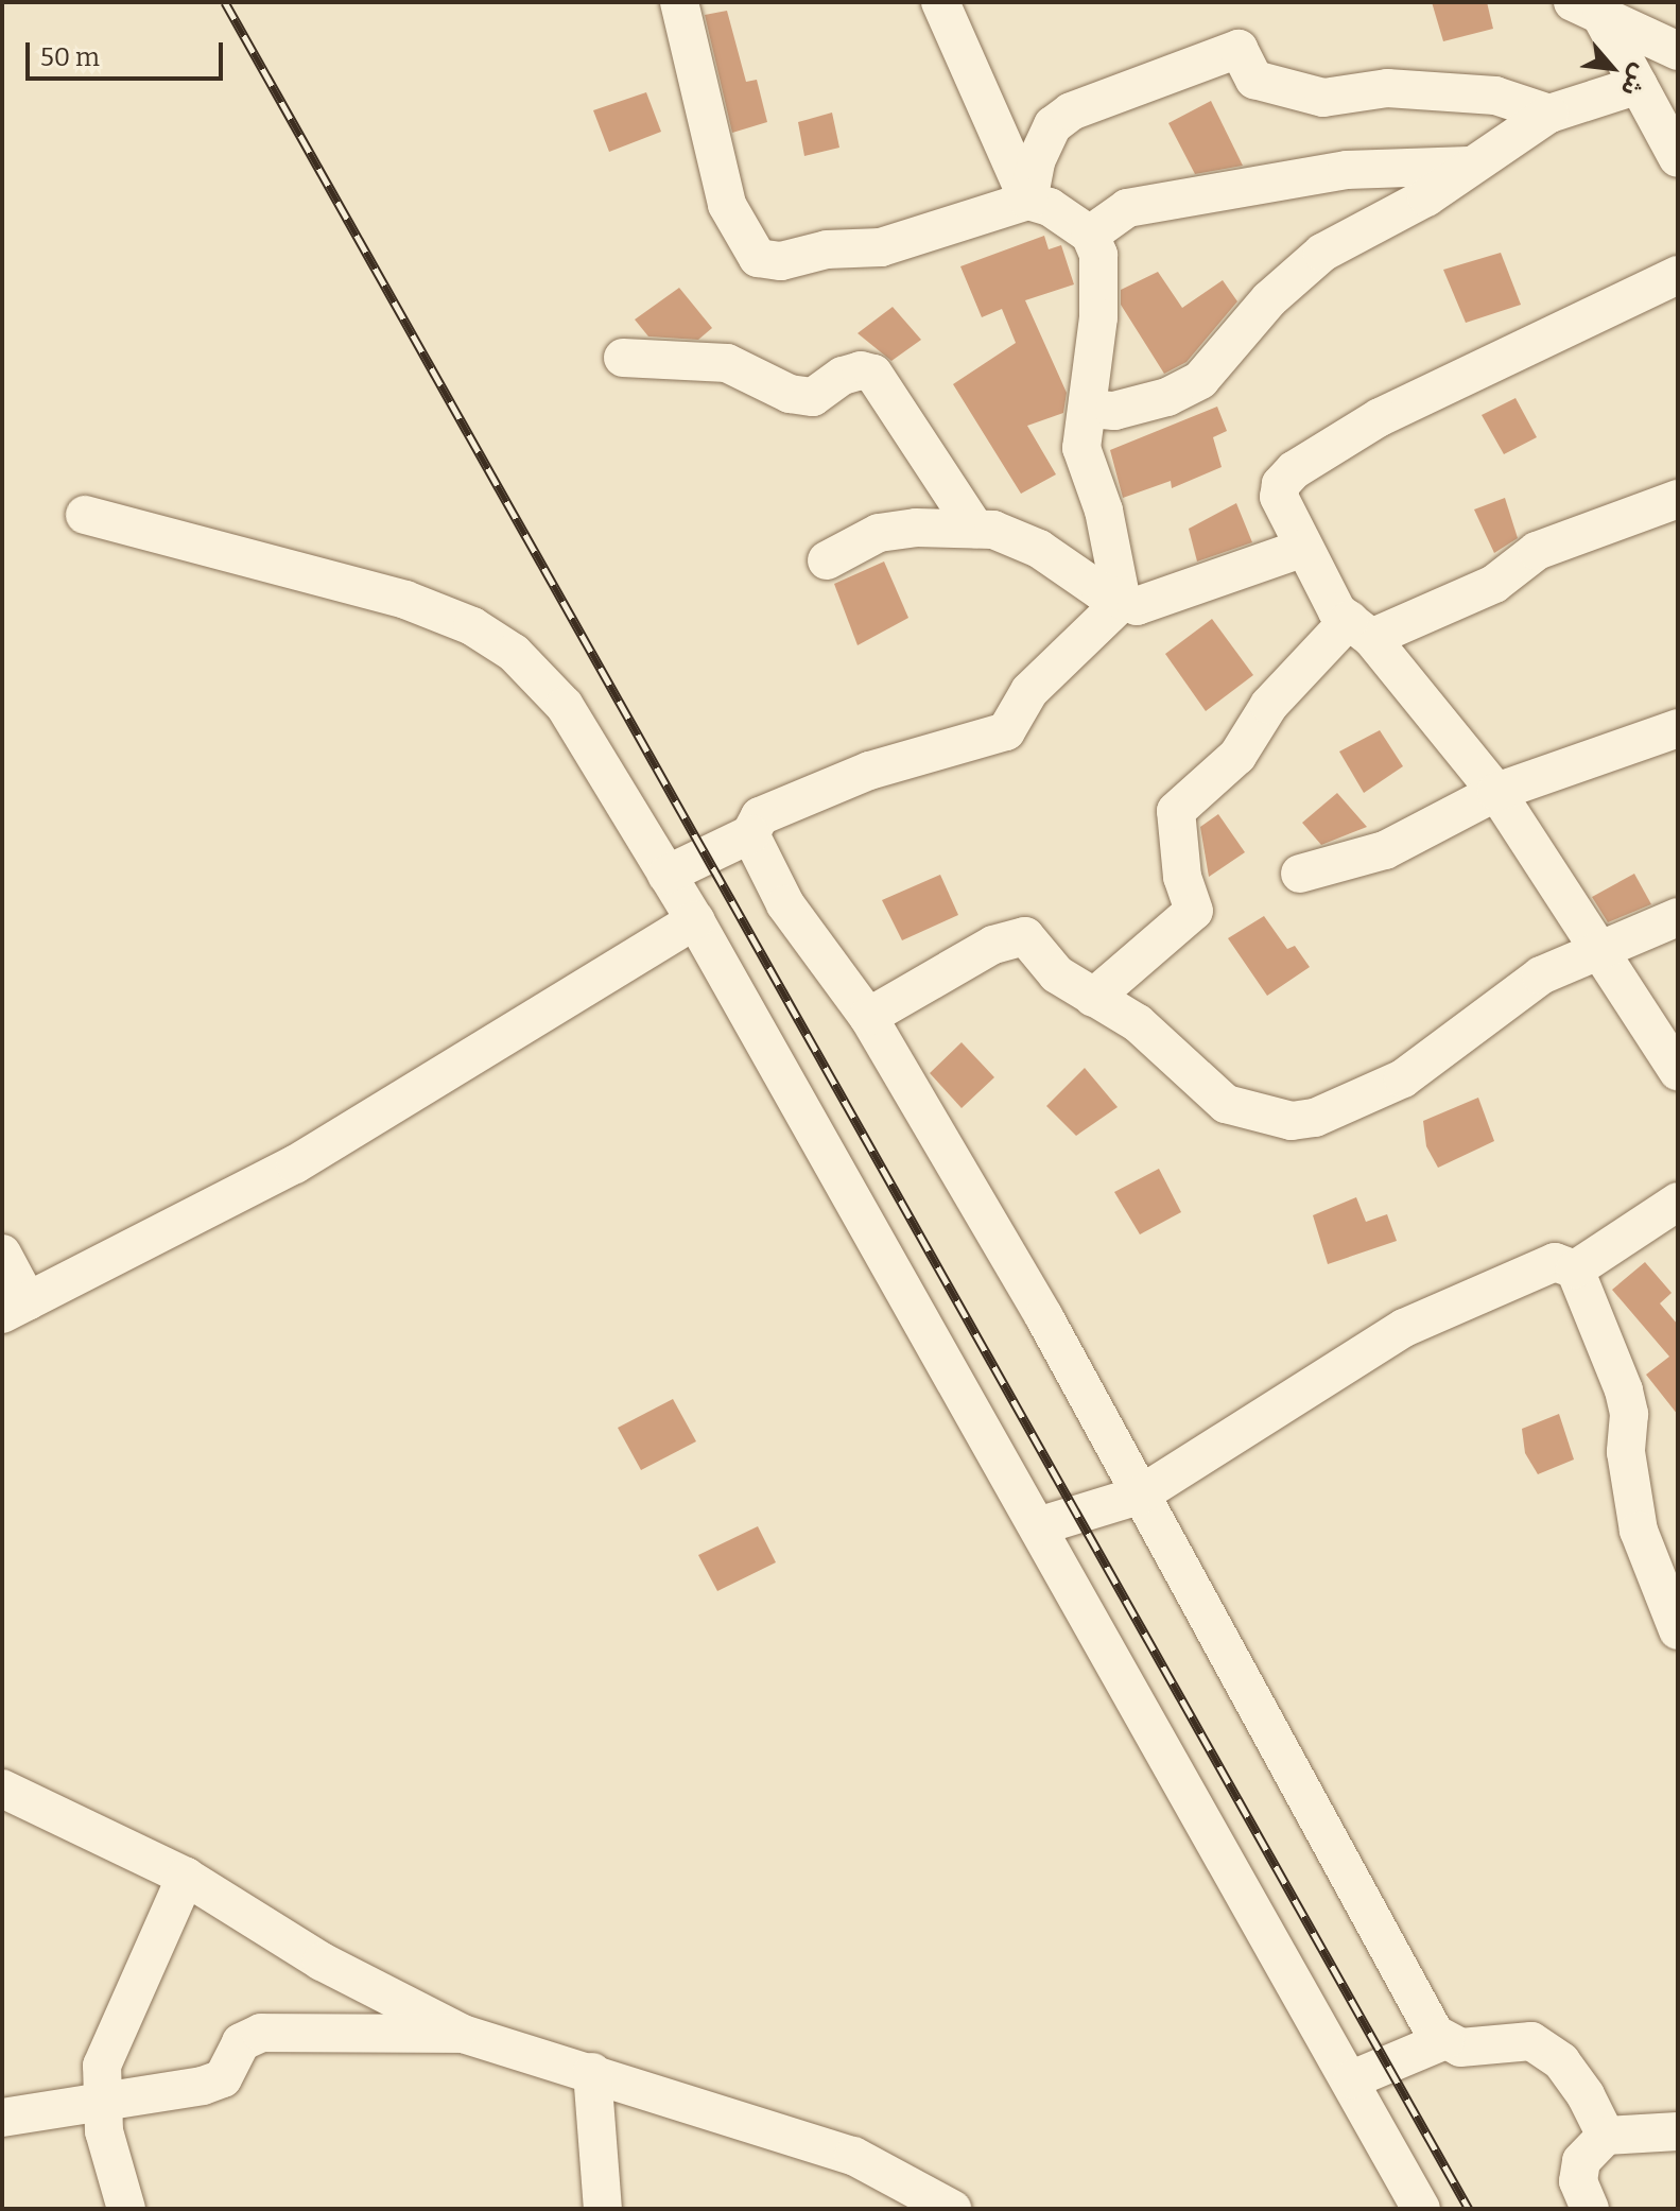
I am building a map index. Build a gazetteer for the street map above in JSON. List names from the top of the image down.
{
  "scale_bar": "50 m",
  "north": "bottom right"
}
